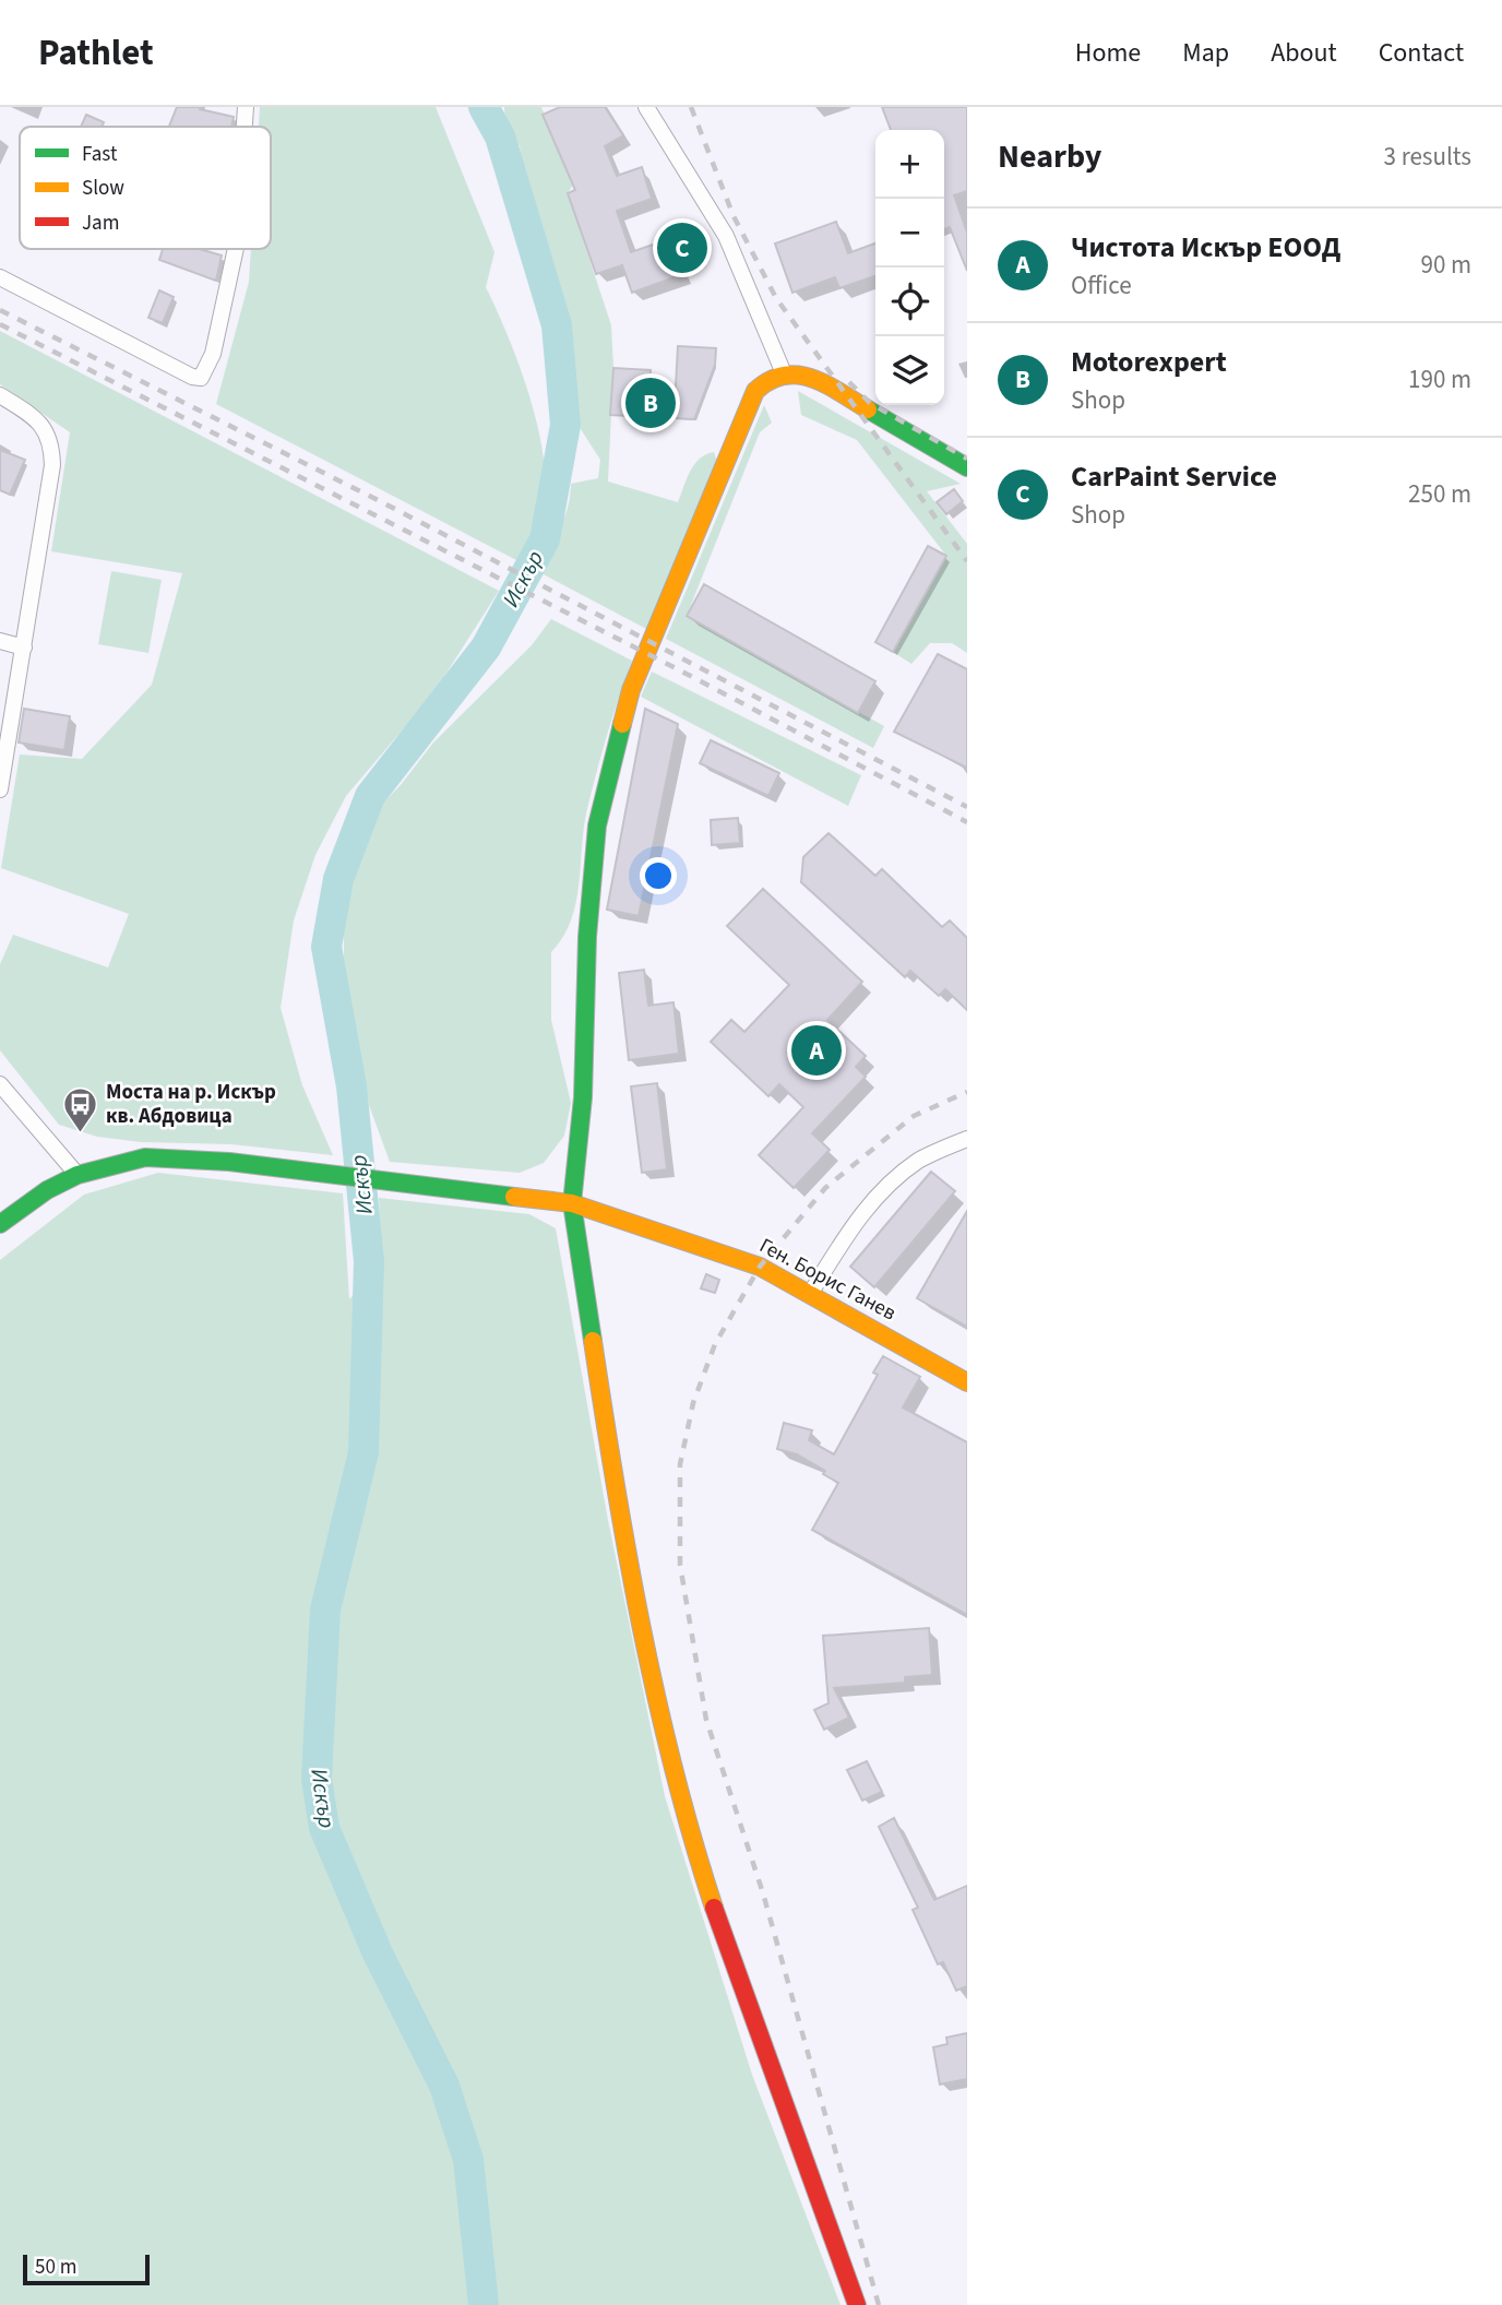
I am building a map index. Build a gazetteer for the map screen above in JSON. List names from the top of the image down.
{
  "streets": {
    "street": ["Ген. Борис Ганев"]
  },
  "water": ["Искър"],
  "places": {
    "bus stop": ["Моста на р. Искър кв. Абдовица"]
  },
  "legend": ["Fast", "Slow", "Jam"],
  "scale_bar": "50 m",
  "page": {
    "header": "Pathlet",
    "nav": [
      "Home",
      "Map",
      "About",
      "Contact"
    ],
    "heading": ["Nearby", "3 results"],
    "map_buttons": ["+", "−"],
    "list": [
      {
        "mark": "A",
        "name": "Чистота Искър ЕООД",
        "note": "Office",
        "value": "90 m"
      },
      {
        "mark": "B",
        "name": "Motorexpert",
        "note": "Shop",
        "value": "190 m"
      },
      {
        "mark": "C",
        "name": "CarPaint Service",
        "note": "Shop",
        "value": "250 m"
      }
    ],
    "pins": ["C", "B", "A"],
    "scale": "50 m"
  }
}
